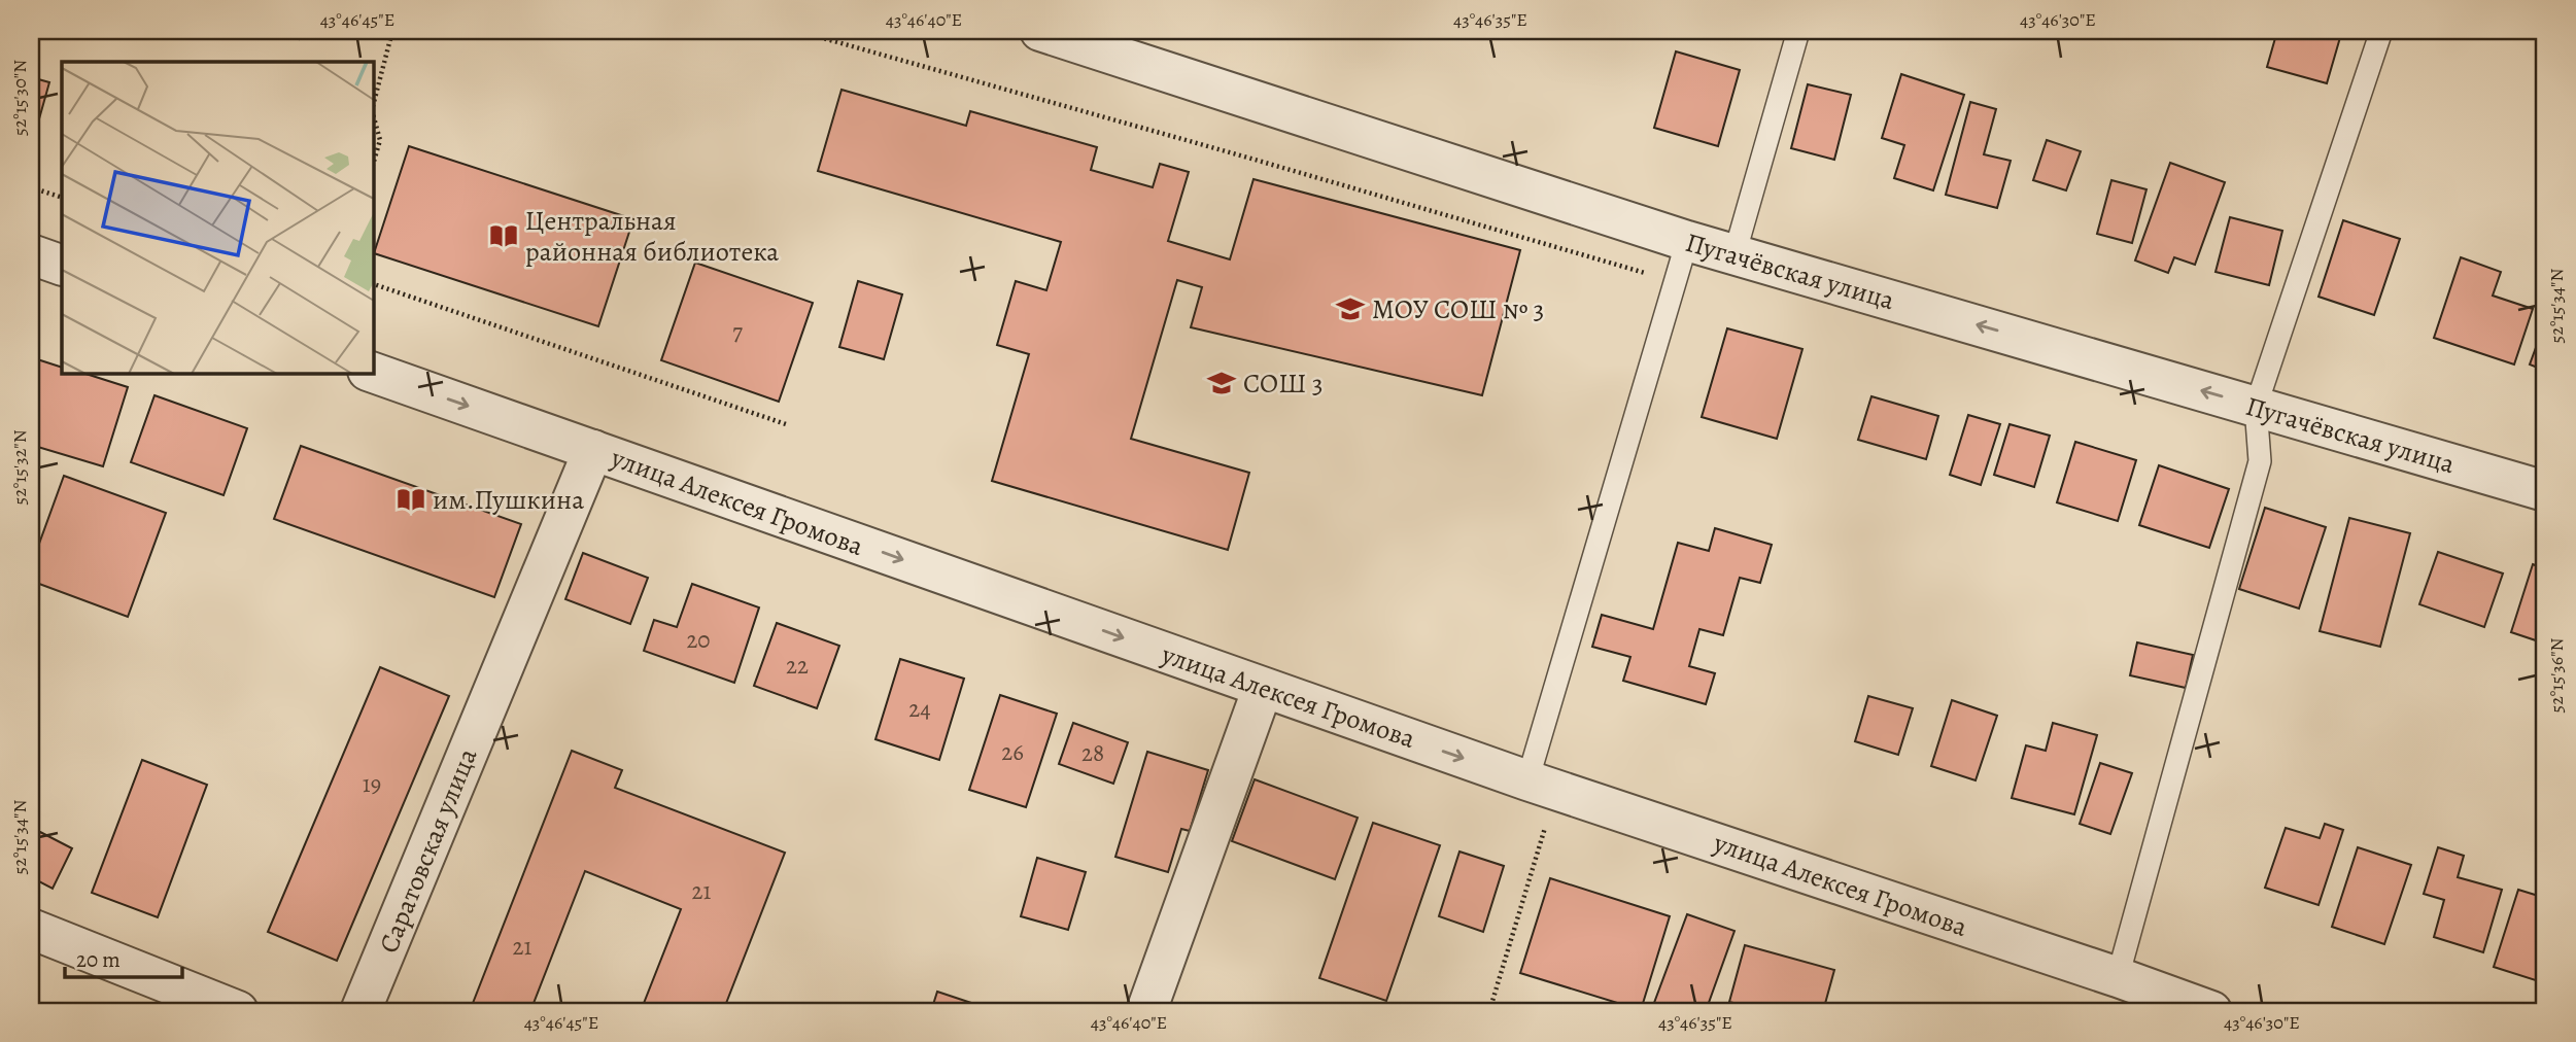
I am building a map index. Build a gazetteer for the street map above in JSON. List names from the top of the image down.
{
  "streets": {
    "street": ["Пугачёвская улица", "улица Алексея Громова", "Саратовская улица"]
  },
  "crossings": [
    ["улица Алексея Громова", "Саратовская улица"]
  ],
  "one_way": ["улица Алексея Громова"],
  "places": {
    "library": ["Центральная районная библиотека", "им.Пушкина"],
    "school or university": ["МОУ СОШ № 3", "СОШ 3"]
  },
  "house_numbers": [
    "7",
    "20",
    "22",
    "24",
    "26",
    "28",
    "19",
    "21",
    "21"
  ],
  "scale_bar": "20 m",
  "coordinates": [
    "43°46'45\"E",
    "43°46'40\"E",
    "43°46'35\"E",
    "43°46'30\"E",
    "52°15'30\"N",
    "52°15'34\"N",
    "52°15'32\"N",
    "52°15'36\"N"
  ]
}
